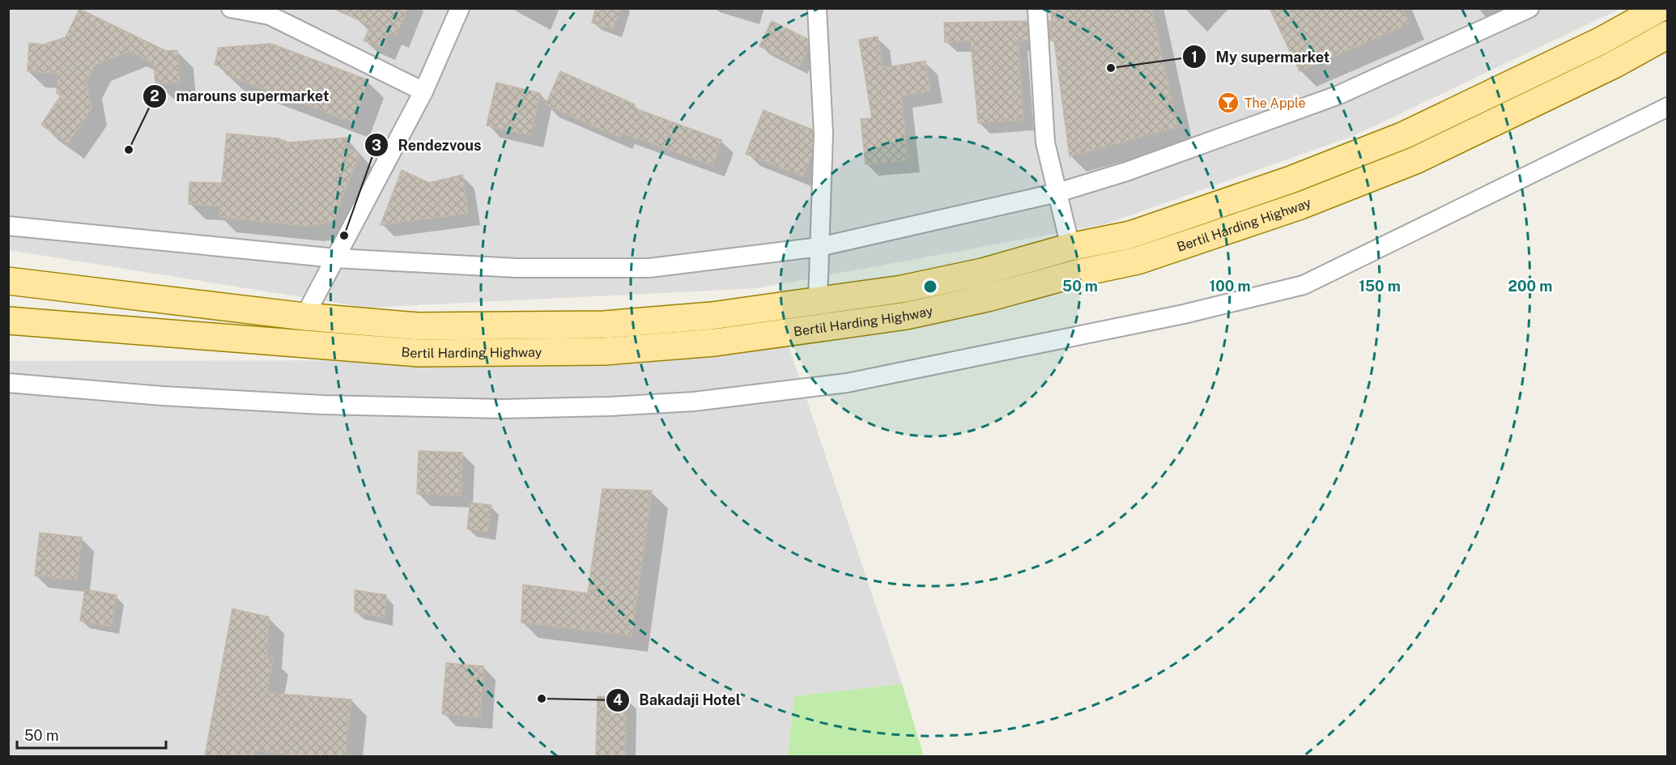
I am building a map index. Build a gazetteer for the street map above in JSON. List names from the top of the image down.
{
  "streets": {
    "main road": ["Bertil Harding Highway"]
  },
  "places": {
    "other": [
      "My supermarket",
      "marouns supermarket",
      "Rendezvous",
      "Bakadaji Hotel"
    ],
    "bar": ["The Apple"]
  },
  "scale_bar": "50 m",
  "rings": [
    "50 m",
    "100 m",
    "150 m",
    "200 m"
  ]
}
